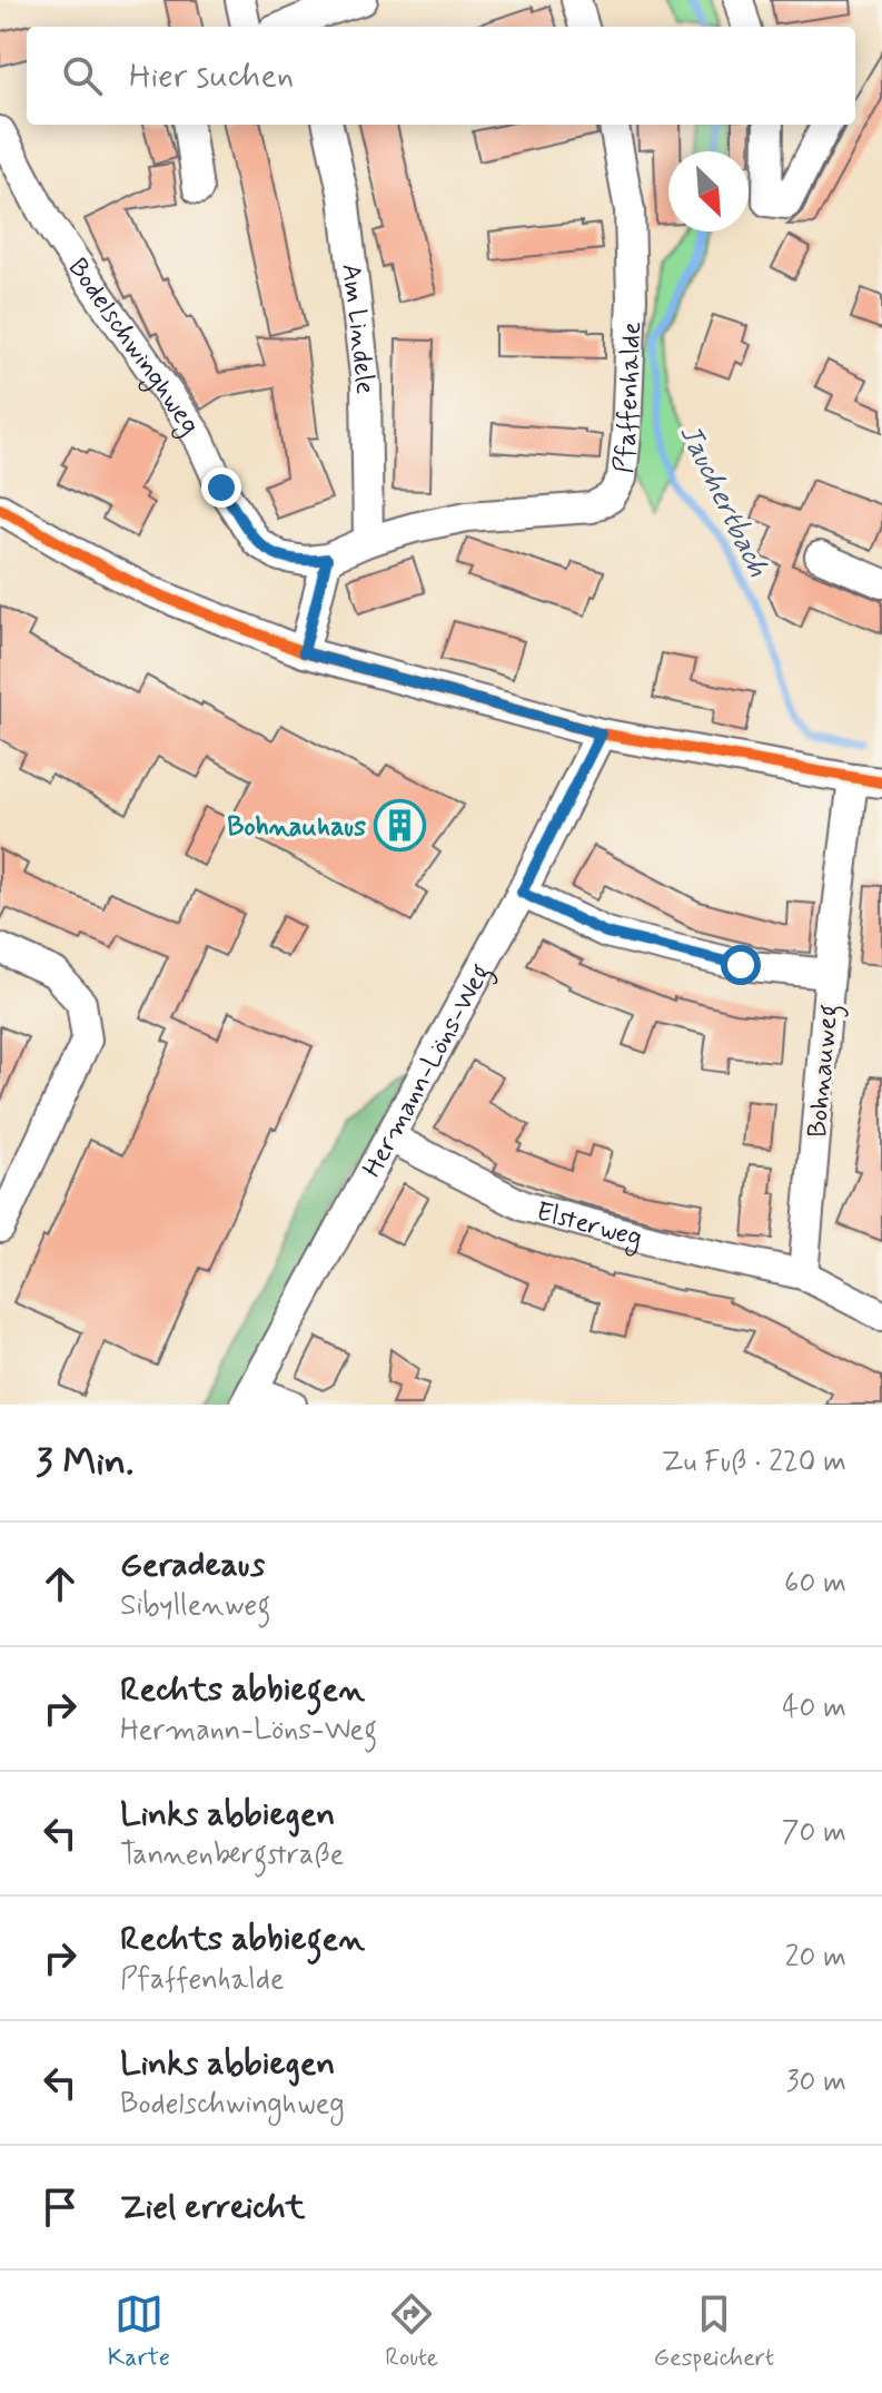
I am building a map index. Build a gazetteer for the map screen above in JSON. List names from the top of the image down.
{
  "streets": {
    "street": [
      "Am Lindele",
      "Bodelschwinghweg",
      "Pfaffenhalde",
      "Hermann-Löns-Weg",
      "Bohnauweg",
      "Elsterweg"
    ]
  },
  "crossings": [
    ["Am Lindele", "Pfaffenhalde"],
    ["Bodelschwinghweg", "Pfaffenhalde"],
    ["Hermann-Löns-Weg", "Elsterweg"],
    ["Bohnauweg", "Elsterweg"]
  ],
  "water": ["Jauchertbach"],
  "places": {
    "building": ["Bohnauhaus"]
  },
  "north": "bottom right",
  "page": {
    "search": "Hier suchen",
    "heading": ["3 Min.", "Zu Fuß · 220 m"],
    "list": [
      ["Geradeaus", "Sibyllenweg", "60 m"],
      ["Rechts abbiegen", "Hermann-Löns-Weg", "40 m"],
      ["Links abbiegen", "Tannenbergstraße", "70 m"],
      ["Rechts abbiegen", "Pfaffenhalde", "20 m"],
      ["Links abbiegen", "Bodelschwinghweg", "30 m"],
      "Ziel erreicht"
    ],
    "nav": ["Karte", "Route", "Gespeichert"]
  }
}
